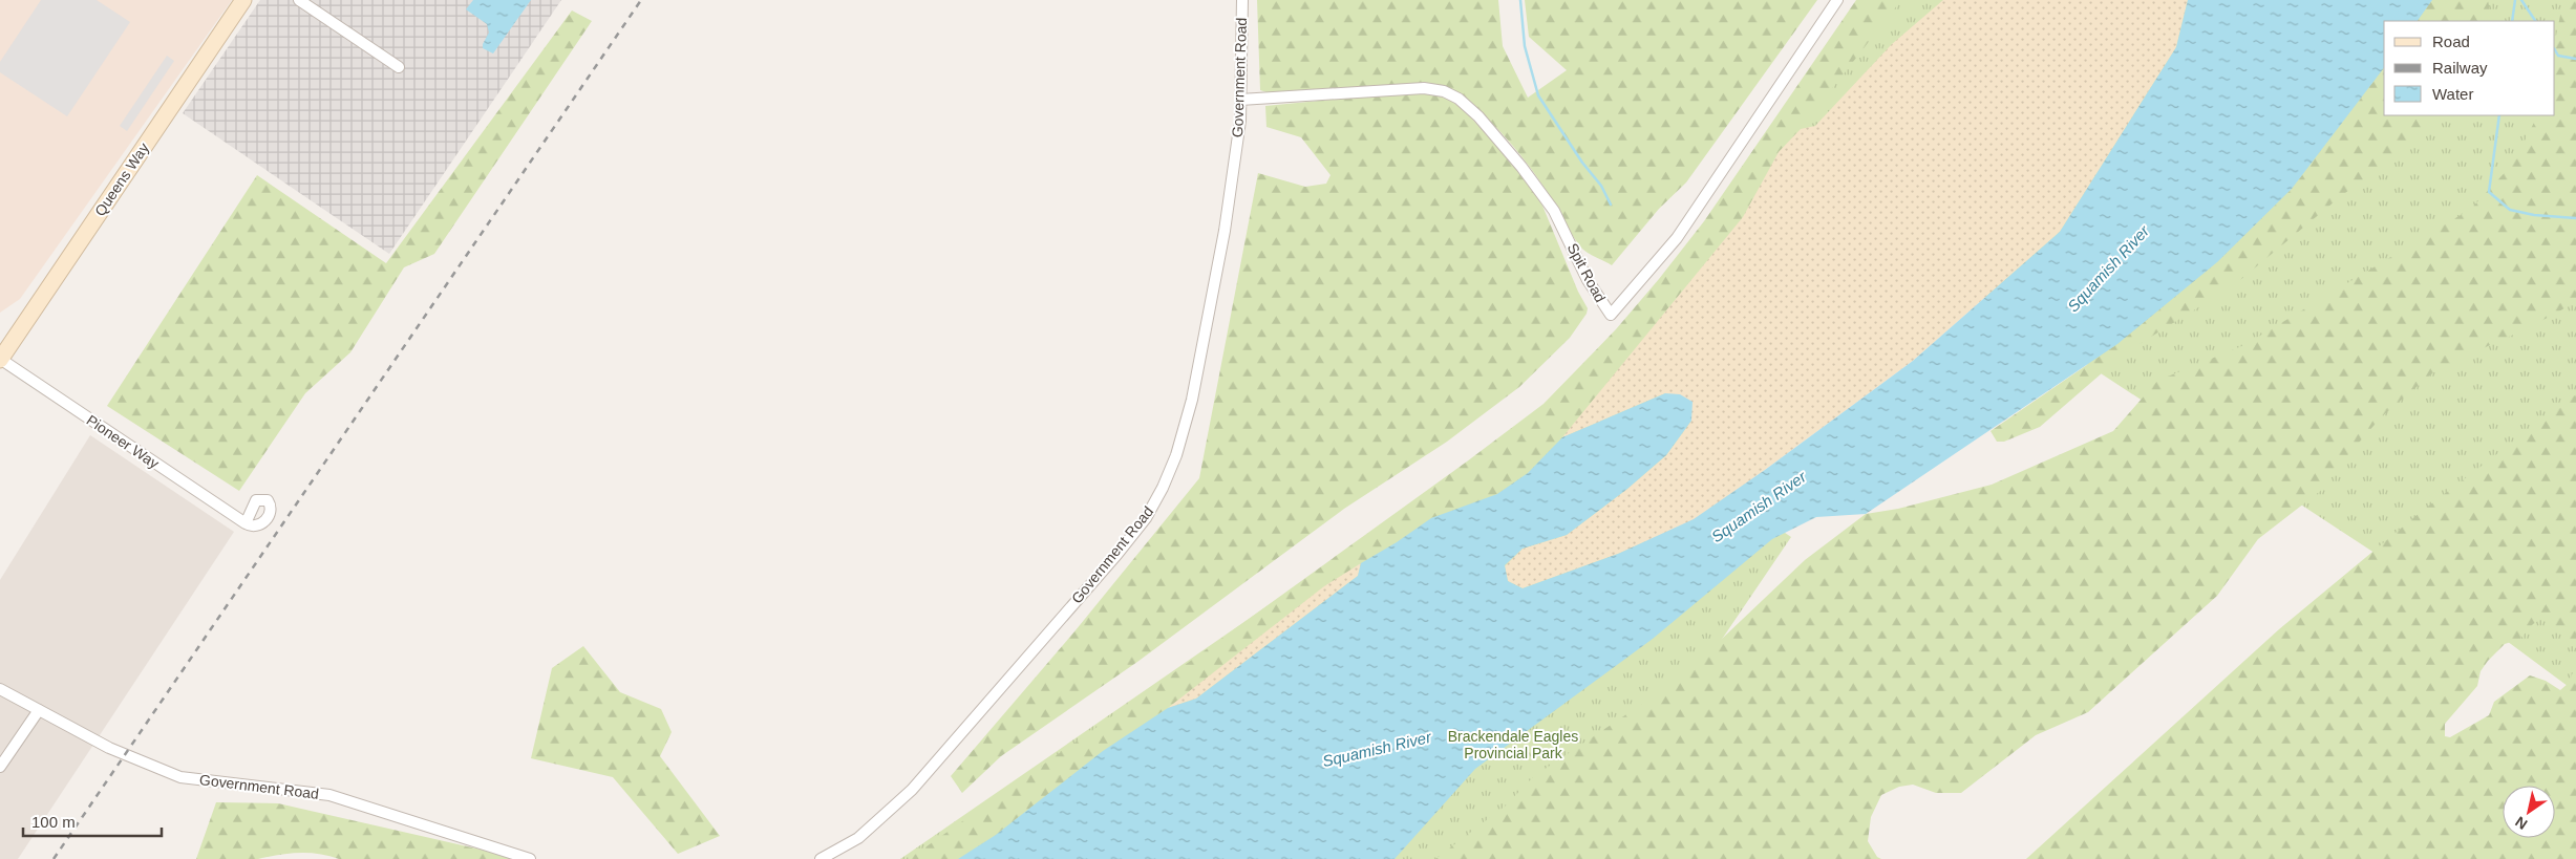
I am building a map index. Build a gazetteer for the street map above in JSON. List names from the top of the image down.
{
  "streets": {
    "street": [
      "Government Road",
      "Queens Way",
      "Spit Road",
      "Pioneer Way"
    ]
  },
  "crossings": [
    ["Government Road", "Spit Road"],
    ["Queens Way", "Pioneer Way"]
  ],
  "water": ["Squamish River"],
  "parks": ["Brackendale Eagles Provincial Park"],
  "legend": ["Road", "Railway", "Water"],
  "scale_bar": "100 m",
  "north": "bottom left"
}
